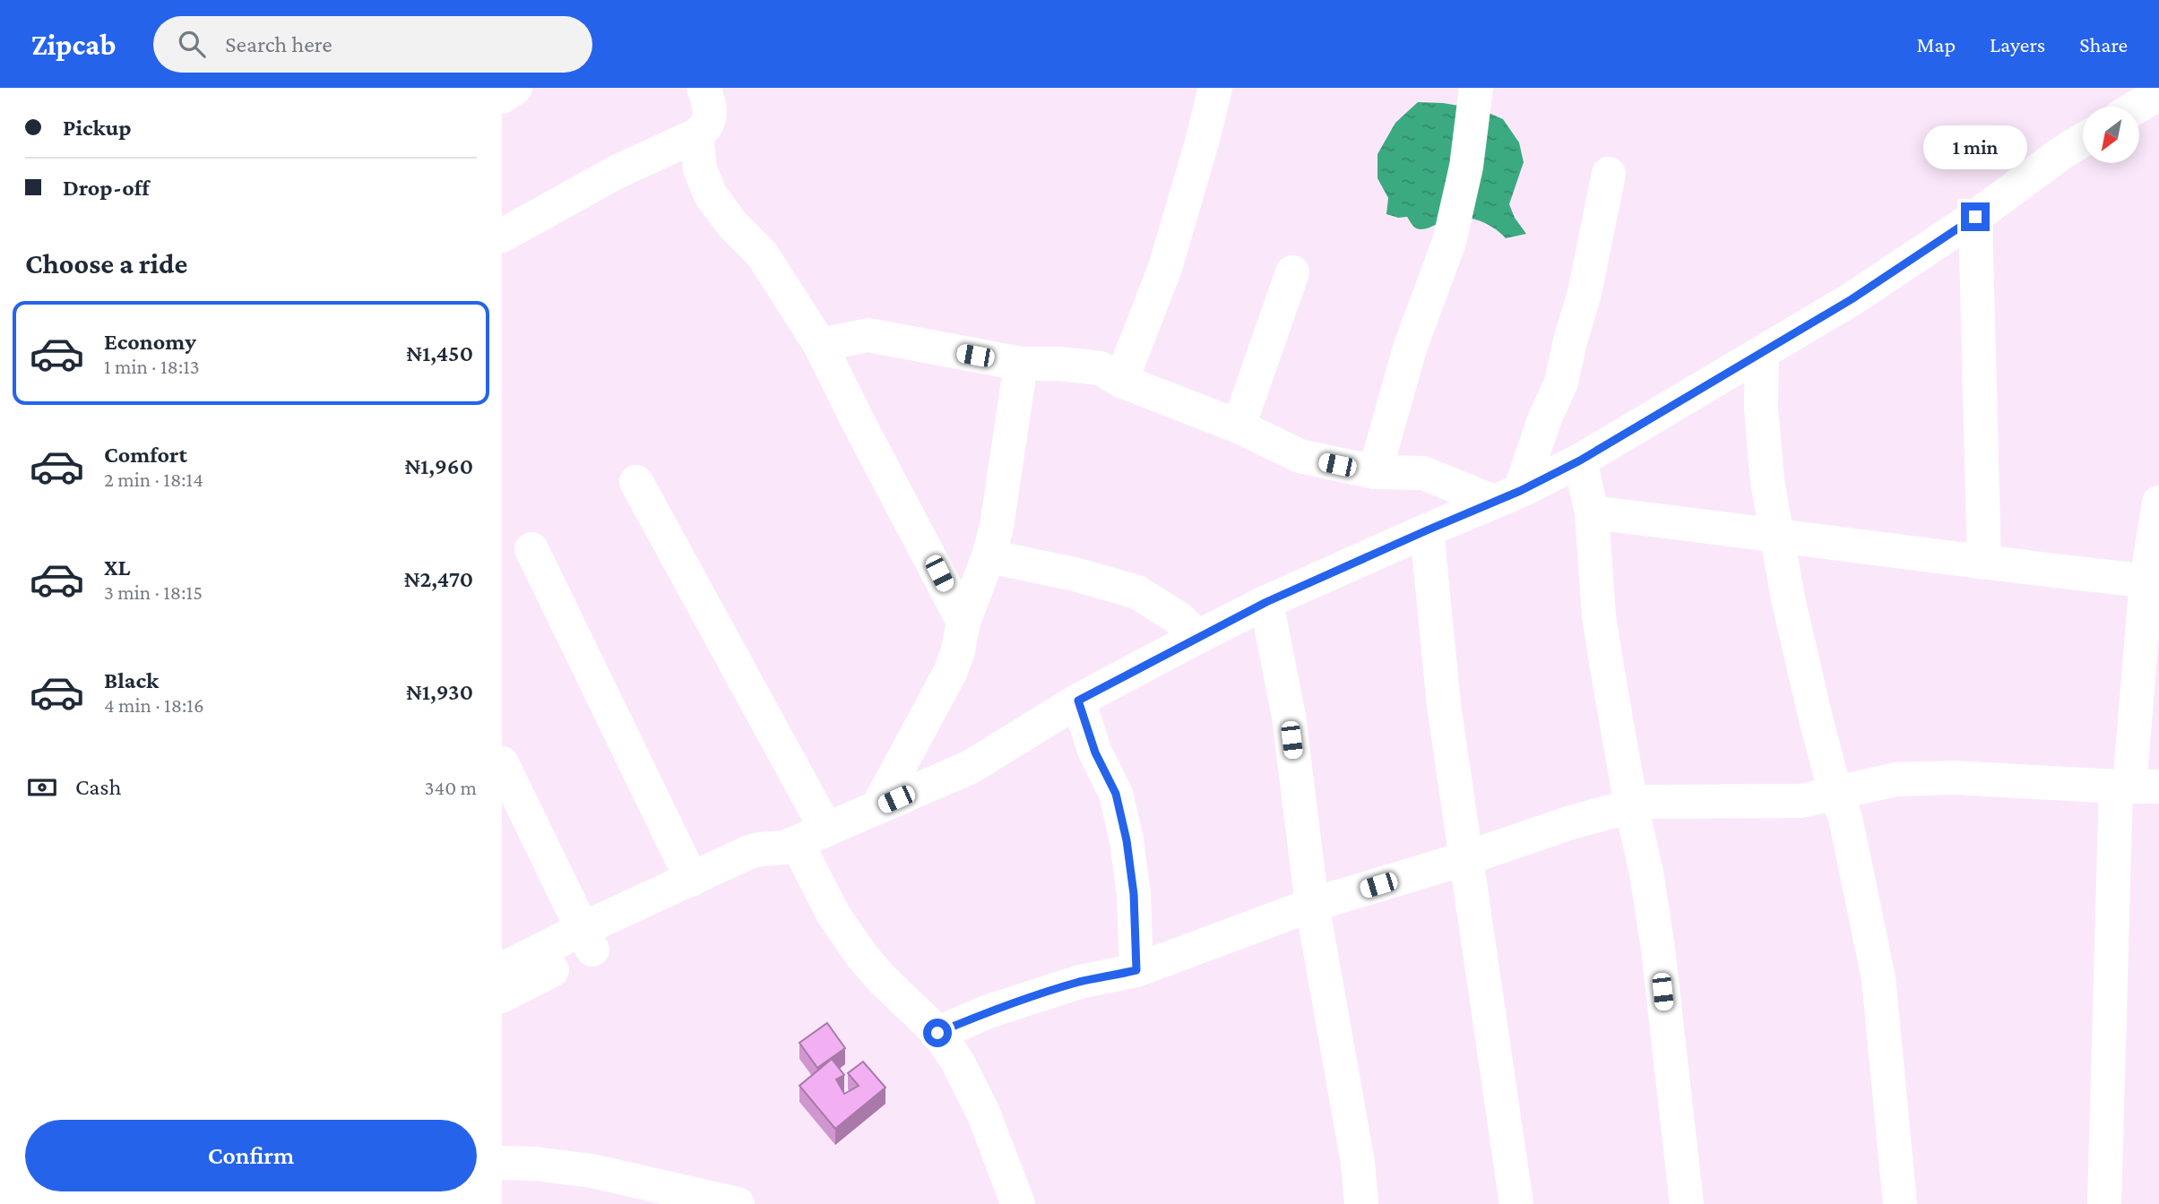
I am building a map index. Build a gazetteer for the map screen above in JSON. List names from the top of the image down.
{
  "north": "bottom left",
  "page": {
    "header": "Zipcab",
    "search": "Search here",
    "nav": ["Map", "Layers", "Share"],
    "banner": ["Pickup", "Drop-off"],
    "bubble": "1 min",
    "heading": "Choose a ride",
    "list": [
      {
        "name": "Economy",
        "note": "1 min · 18:13",
        "value": "₦1,450"
      },
      {
        "name": "Comfort",
        "note": "2 min · 18:14",
        "value": "₦1,960"
      },
      {
        "name": "XL",
        "note": "3 min · 18:15",
        "value": "₦2,470"
      },
      {
        "name": "Black",
        "note": "4 min · 18:16",
        "value": "₦1,930"
      }
    ],
    "pay": ["Cash", "340 m"],
    "buttons": "Confirm"
  }
}
